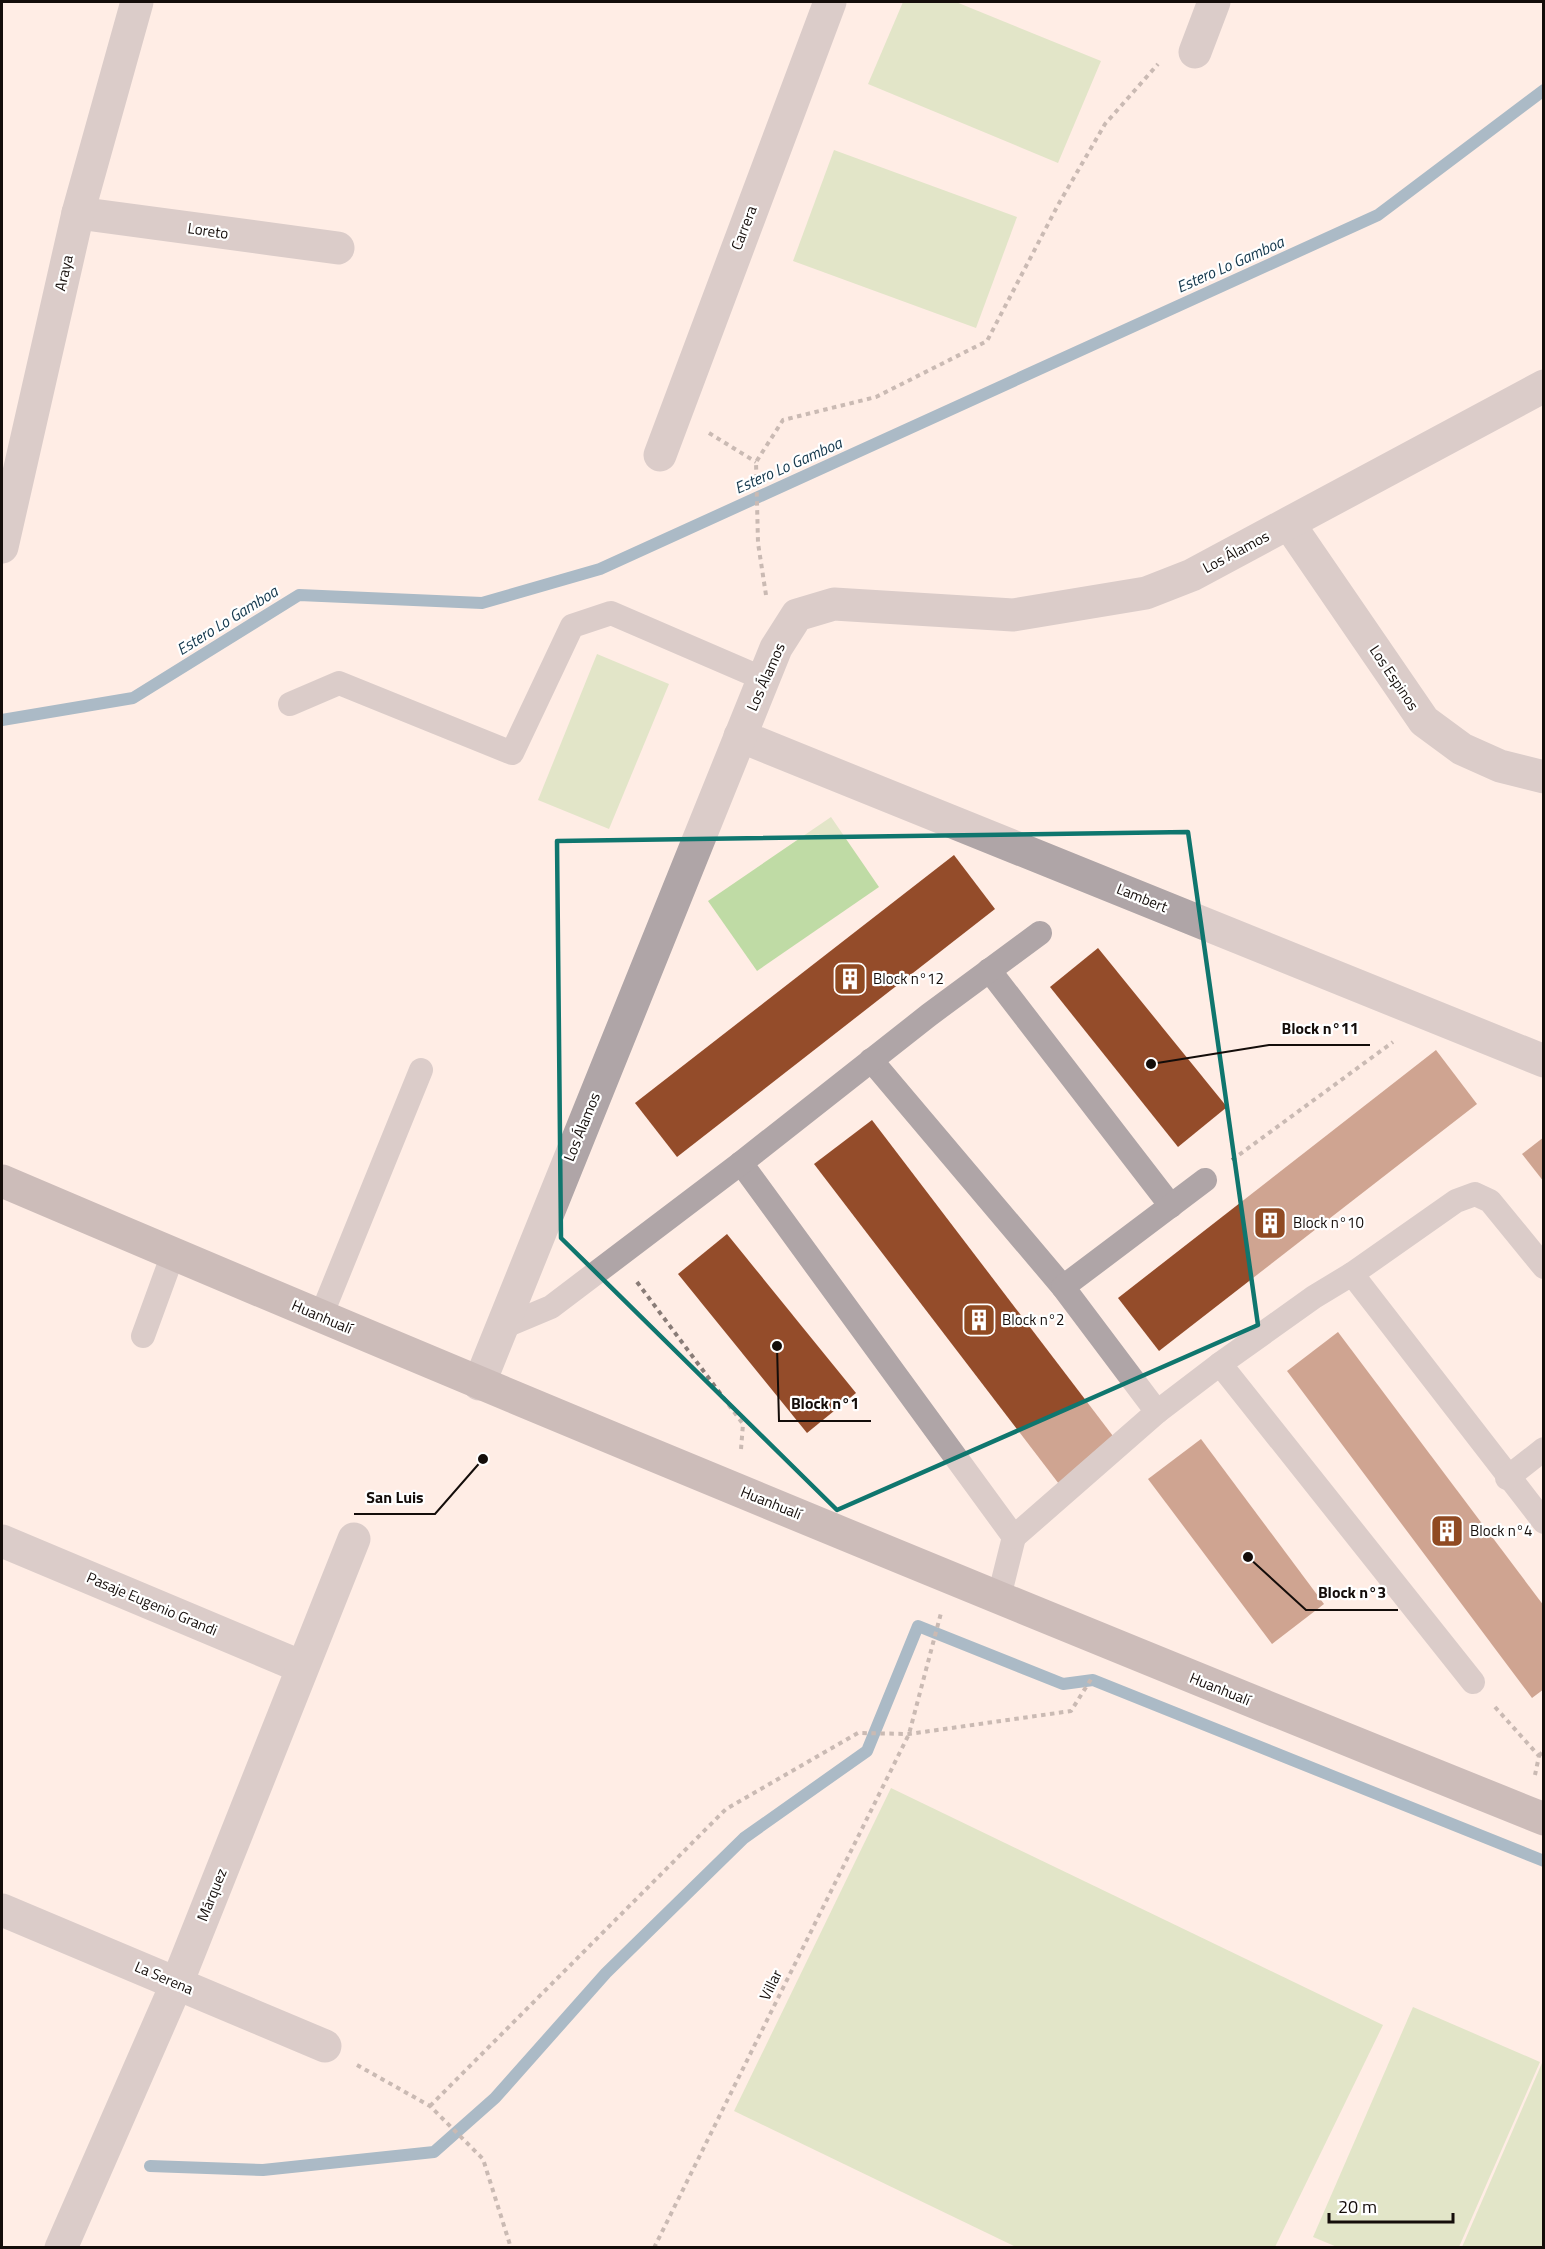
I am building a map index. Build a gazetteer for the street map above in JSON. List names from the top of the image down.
{
  "streets": {
    "street": [
      "Carrera",
      "Loreto",
      "Araya",
      "Los Álamos",
      "Los Espinos",
      "Lambert",
      "Huanhualí",
      "Pasaje Eugenio Grandi",
      "Márquez",
      "La Serena"
    ],
    "path": ["Villar"]
  },
  "crossings": [
    ["Loreto", "Araya"],
    ["Los Álamos", "Los Espinos"],
    ["Los Álamos", "Lambert"],
    ["Los Álamos", "Huanhualí"],
    ["Pasaje Eugenio Grandi", "Márquez"],
    ["Márquez", "La Serena"]
  ],
  "water": ["Estero Lo Gamboa"],
  "places": {
    "building": [
      "Block n°12",
      "Block n°10",
      "Block n°2",
      "Block n°4"
    ],
    "other": [
      "Block n°11",
      "Block n°1",
      "San Luis",
      "Block n°3"
    ]
  },
  "scale_bar": "20 m"
}
